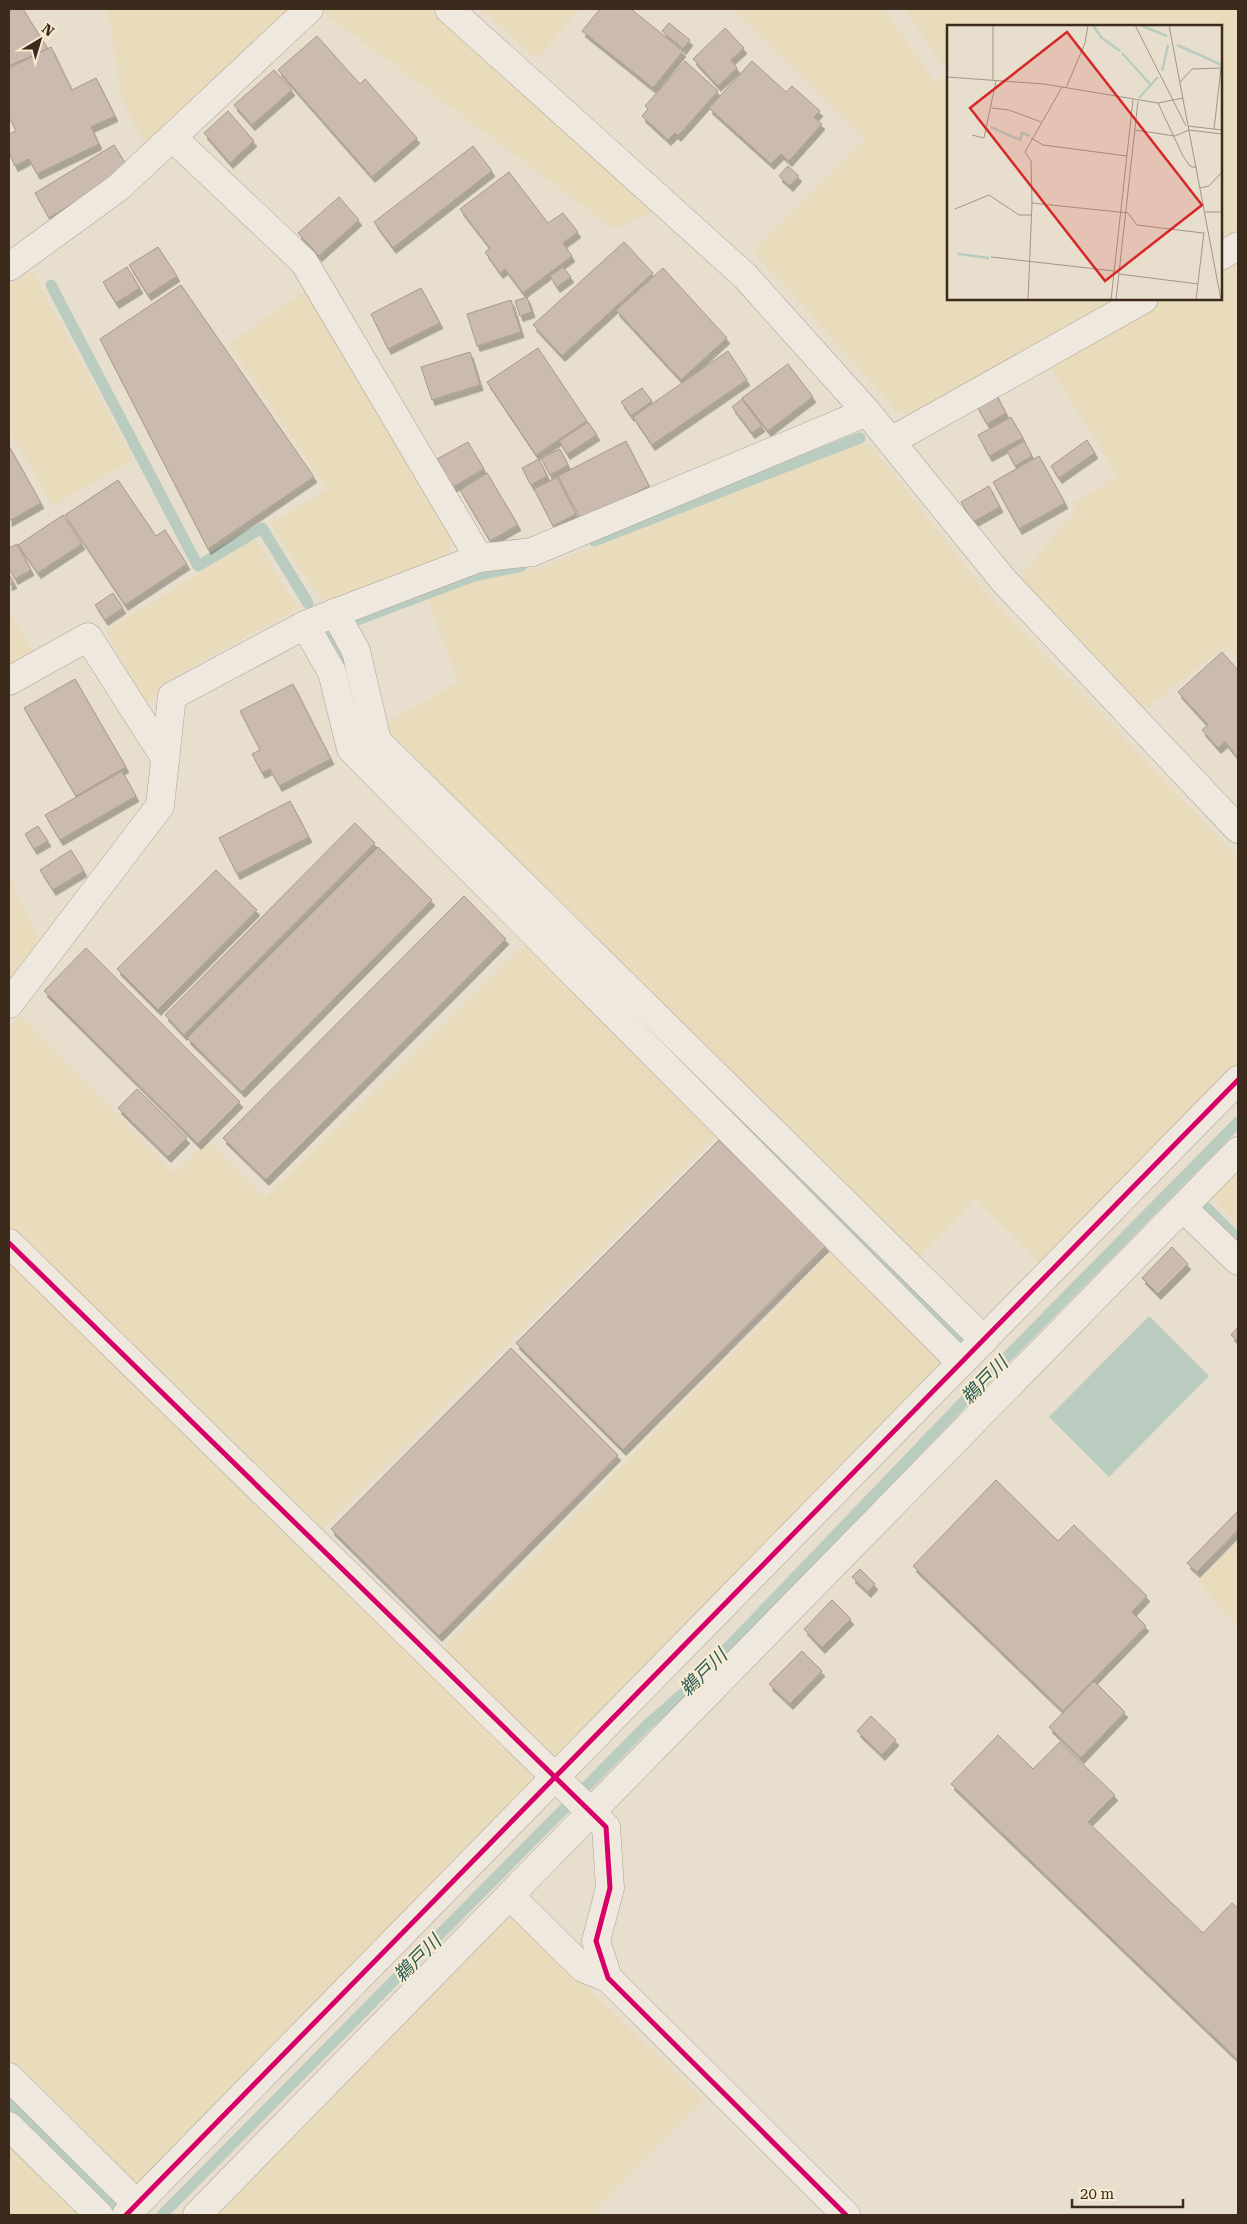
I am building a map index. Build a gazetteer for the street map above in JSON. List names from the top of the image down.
{
  "water": ["鵜戸川"],
  "scale_bar": "20 m",
  "north": "top right"
}
